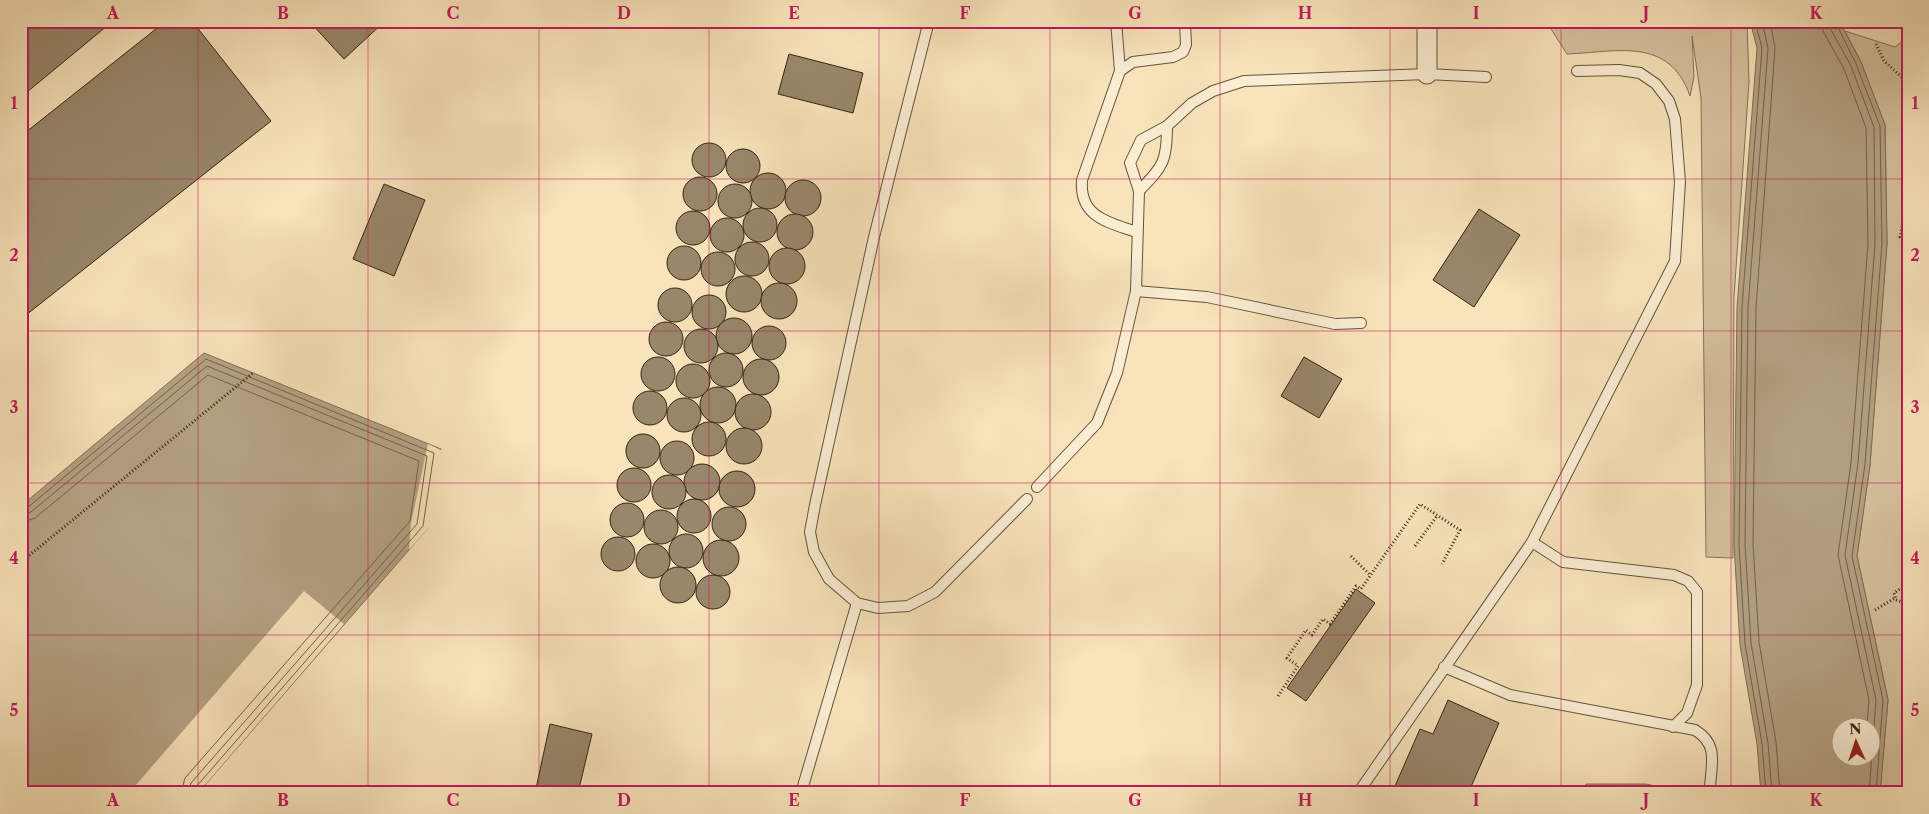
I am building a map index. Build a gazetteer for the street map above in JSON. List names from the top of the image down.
{
  "north": "top",
  "grid": {
    "columns": [
      "A",
      "B",
      "C",
      "D",
      "E",
      "F",
      "G",
      "H",
      "I",
      "J",
      "K"
    ],
    "rows": [
      "1",
      "2",
      "3",
      "4",
      "5"
    ]
  }
}
